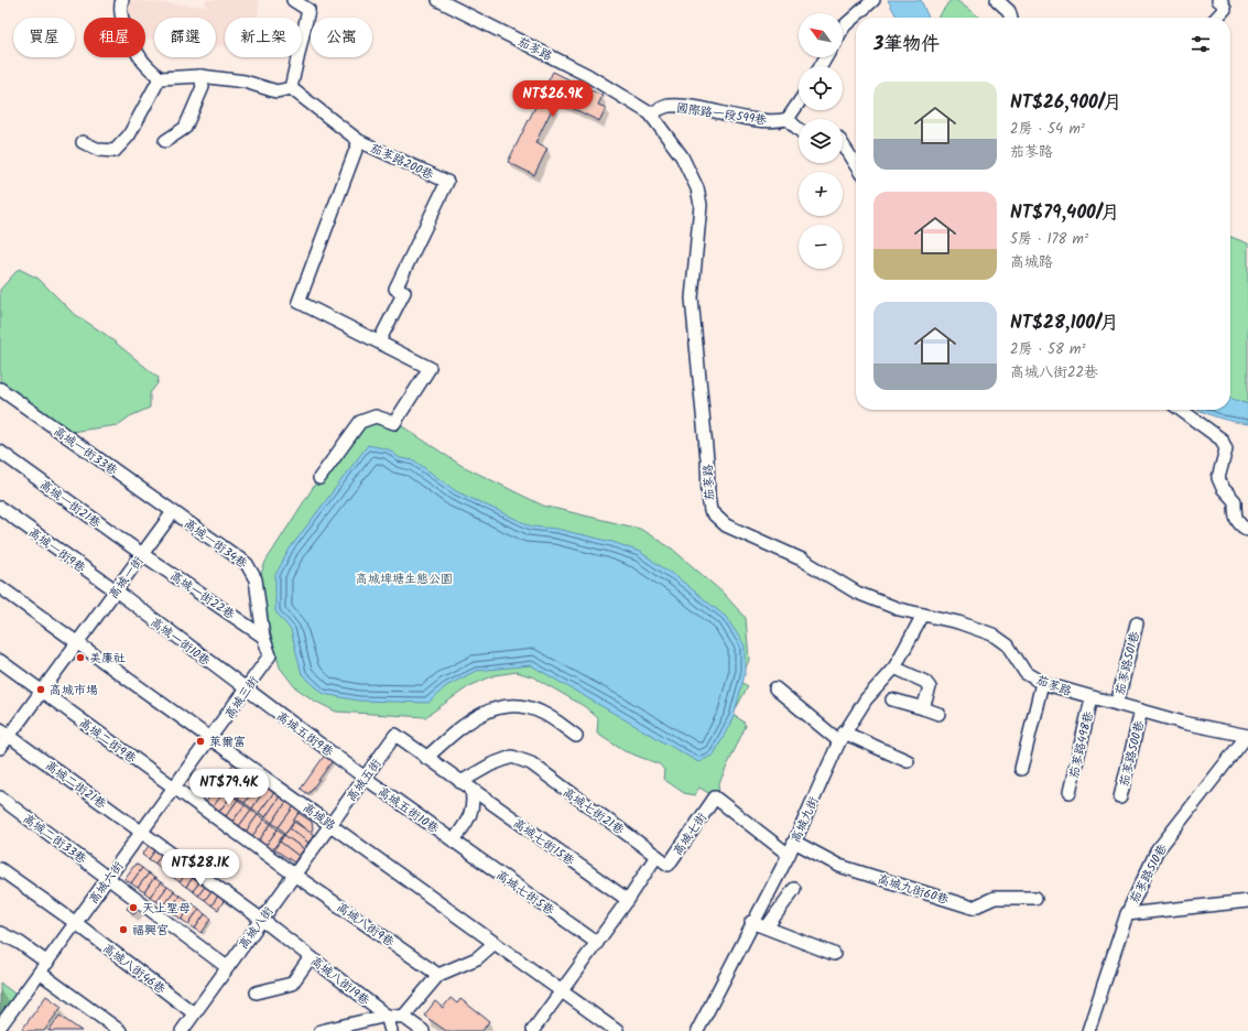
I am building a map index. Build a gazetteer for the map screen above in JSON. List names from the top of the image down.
{
  "streets": {
    "street": [
      "茄苳路",
      "國際路一段599巷",
      "茄苳路200巷",
      "高城一街33巷",
      "高城一街21巷",
      "高城一街34巷",
      "高城一街9巷",
      "高城一街",
      "高城一街22巷",
      "高城一街10巷",
      "茄苳路501巷",
      "高城三街",
      "高城五街9巷",
      "高城二街9巷",
      "茄苳路498巷",
      "茄苳路500巷",
      "高城五街",
      "高城二街21巷",
      "高城五街10巷",
      "高城七街21巷",
      "高城路",
      "高城九街",
      "高城七街",
      "高城二街33巷",
      "高城七街15巷",
      "茄苳路510巷",
      "高城六街",
      "高城九街60巷",
      "高城七街5巷",
      "高城八街9巷",
      "高城八街",
      "高城八街46巷",
      "高城八街19巷"
    ]
  },
  "crossings": [
    ["茄苳路", "國際路一段599巷"],
    ["茄苳路", "茄苳路501巷"],
    ["茄苳路", "茄苳路498巷"],
    ["茄苳路", "茄苳路500巷"],
    ["茄苳路", "高城九街"],
    ["茄苳路", "茄苳路510巷"],
    ["高城一街33巷", "高城一街34巷"],
    ["高城一街33巷", "高城一街"],
    ["高城一街21巷", "高城一街"],
    ["高城一街21巷", "高城一街22巷"],
    ["高城一街34巷", "高城一街"],
    ["高城一街34巷", "高城一街22巷"],
    ["高城一街34巷", "高城三街"],
    ["高城一街9巷", "高城一街"],
    ["高城一街9巷", "高城一街10巷"],
    ["高城一街", "高城一街22巷"],
    ["高城一街", "高城一街10巷"],
    ["高城一街", "高城二街9巷"],
    ["高城一街", "高城二街21巷"],
    ["高城一街", "高城路"],
    ["高城一街10巷", "高城三街"],
    ["高城一街10巷", "高城五街9巷"],
    ["高城三街", "高城五街9巷"],
    ["高城三街", "高城路"],
    ["高城三街", "高城六街"],
    ["高城五街9巷", "高城五街"],
    ["高城五街9巷", "高城五街10巷"],
    ["高城二街9巷", "高城六街"],
    ["高城二街9巷", "高城八街9巷"],
    ["高城二街9巷", "高城八街"],
    ["高城五街", "高城五街10巷"],
    ["高城五街", "高城路"],
    ["高城五街", "高城七街15巷"],
    ["高城五街", "高城八街"],
    ["高城二街21巷", "高城六街"],
    ["高城二街21巷", "高城八街"],
    ["高城二街21巷", "高城八街19巷"],
    ["高城五街10巷", "高城七街5巷"],
    ["高城七街21巷", "高城七街"],
    ["高城七街21巷", "高城七街15巷"],
    ["高城路", "高城七街"],
    ["高城路", "高城六街"],
    ["高城路", "高城八街"],
    ["高城九街", "高城七街"],
    ["高城九街", "高城九街60巷"],
    ["高城七街", "高城七街15巷"],
    ["高城七街", "高城七街5巷"],
    ["高城二街33巷", "高城六街"],
    ["高城二街33巷", "高城八街"],
    ["高城六街", "高城八街46巷"],
    ["高城八街9巷", "高城八街"],
    ["高城八街", "高城八街46巷"],
    ["高城八街", "高城八街19巷"]
  ],
  "parks": ["高城埤塘生態公園"],
  "places": [
    "美廉社",
    "高城市場",
    "萊爾富",
    "天上聖母",
    "福興宮"
  ],
  "north": "top left",
  "page": {
    "map_buttons": ["+", "−"],
    "chip": [
      "買屋",
      "租屋",
      "篩選",
      "新上架",
      "公寓"
    ],
    "heading": "3筆物件",
    "list": [
      {
        "name": "NT$26,900/月",
        "note": "2房 · 54 m² · 茄苳路"
      },
      {
        "name": "NT$79,400/月",
        "note": "5房 · 178 m² · 高城路"
      },
      {
        "name": "NT$28,100/月",
        "note": "2房 · 58 m² · 高城八街22巷"
      }
    ],
    "price": ["NT$26.9K", "NT$79.4K", "NT$28.1K"]
  }
}
